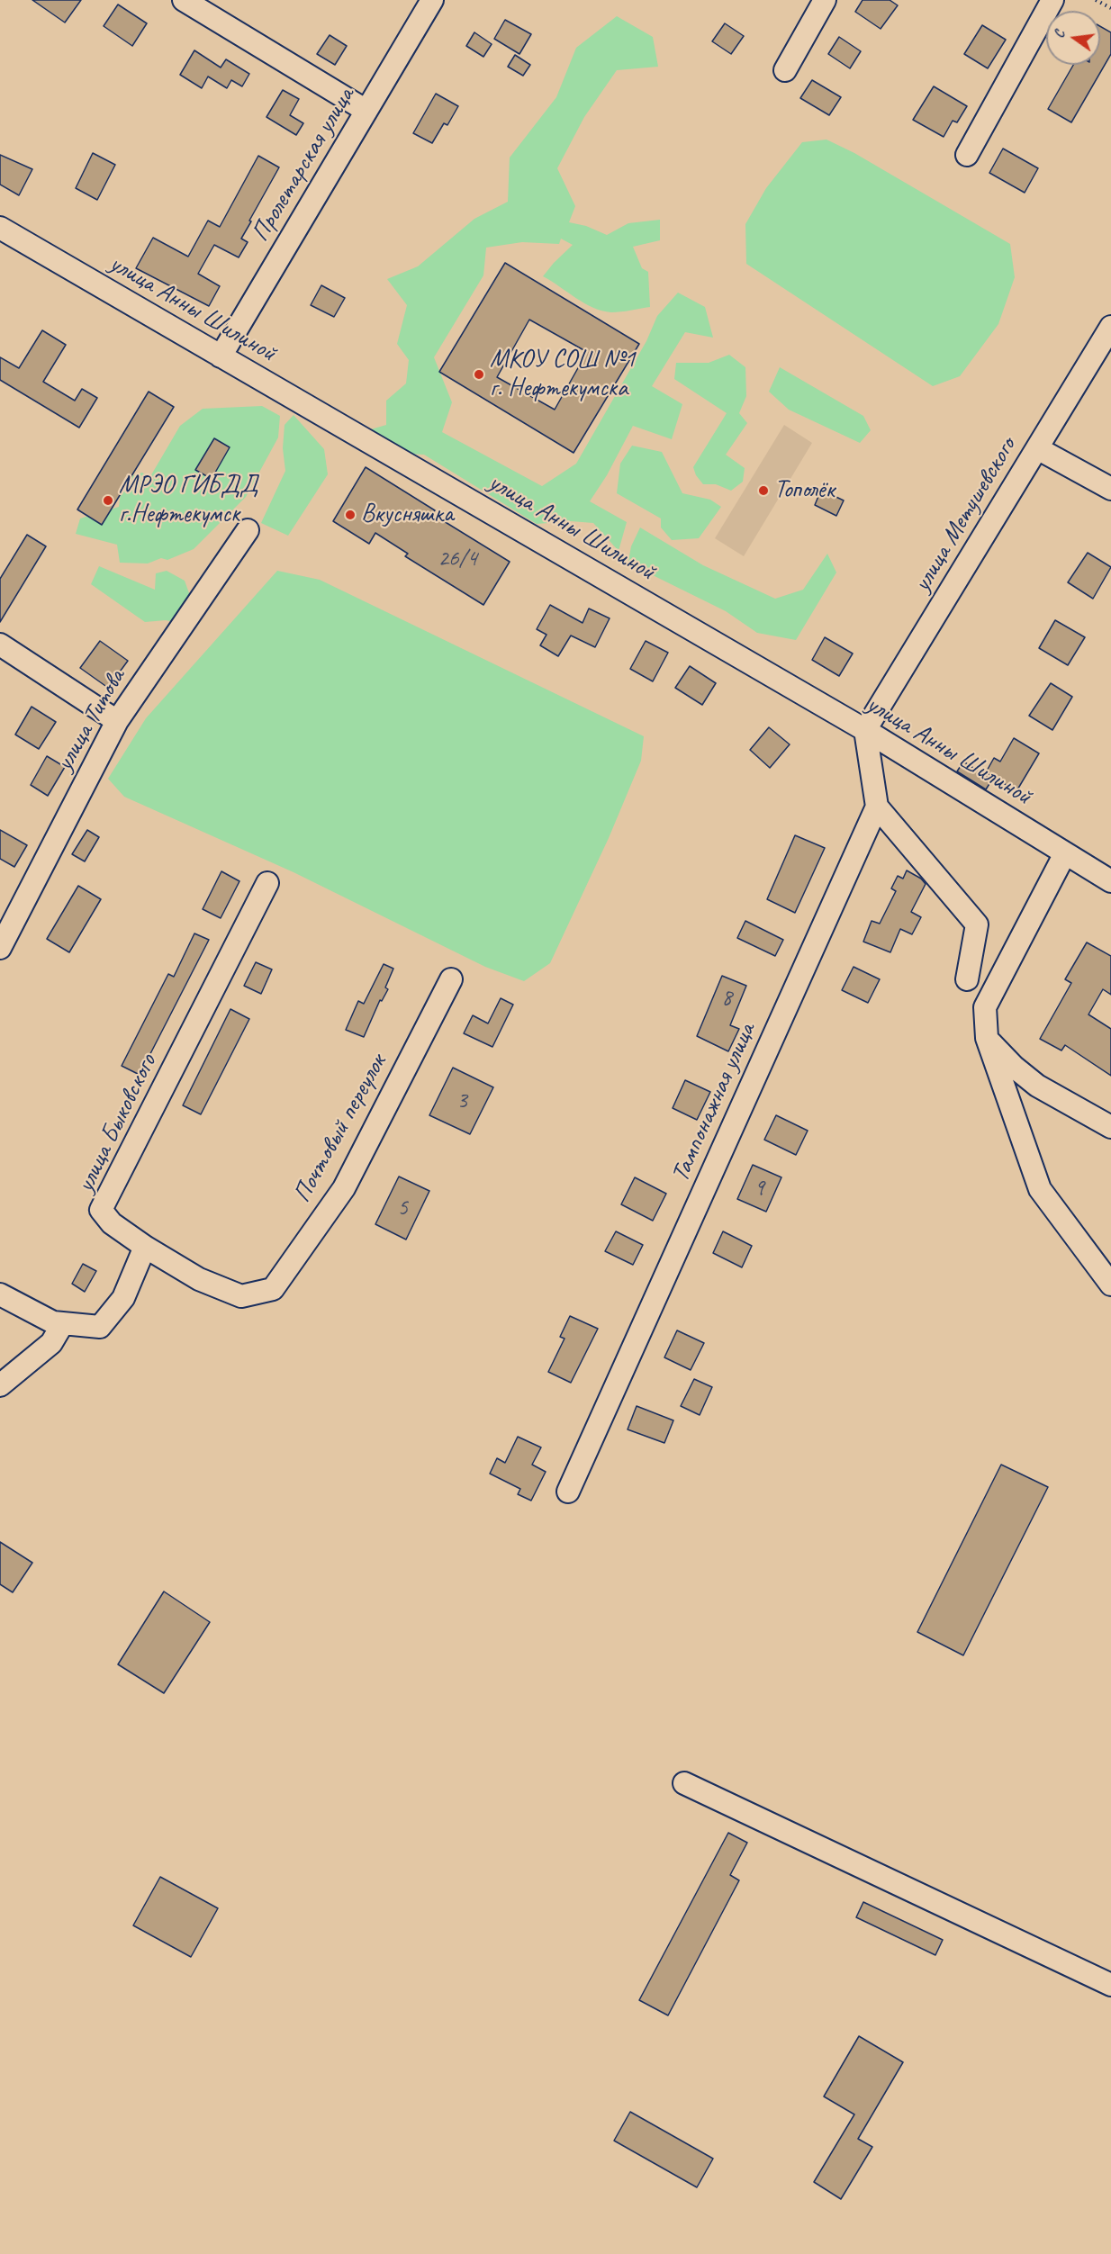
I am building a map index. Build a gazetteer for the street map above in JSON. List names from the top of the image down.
{
  "streets": {
    "street": [
      "Пролетарская улица",
      "улица Анны Шилиной",
      "улица Метушевского",
      "улица Титова",
      "Тампонажная улица",
      "улица Быковского",
      "Почтовый переулок"
    ]
  },
  "crossings": [
    ["Пролетарская улица", "улица Анны Шилиной"],
    ["улица Анны Шилиной", "улица Метушевского"],
    ["улица Быковского", "Почтовый переулок"]
  ],
  "places": [
    "МКОУ СОШ №1 г. Нефтекумска",
    "Тополёк",
    "МРЭО ГИБДД г.Нефтекумск",
    "Вкусняшка"
  ],
  "house_numbers": [
    "26/4",
    "8",
    "3",
    "9",
    "5"
  ],
  "north": "left"
}
